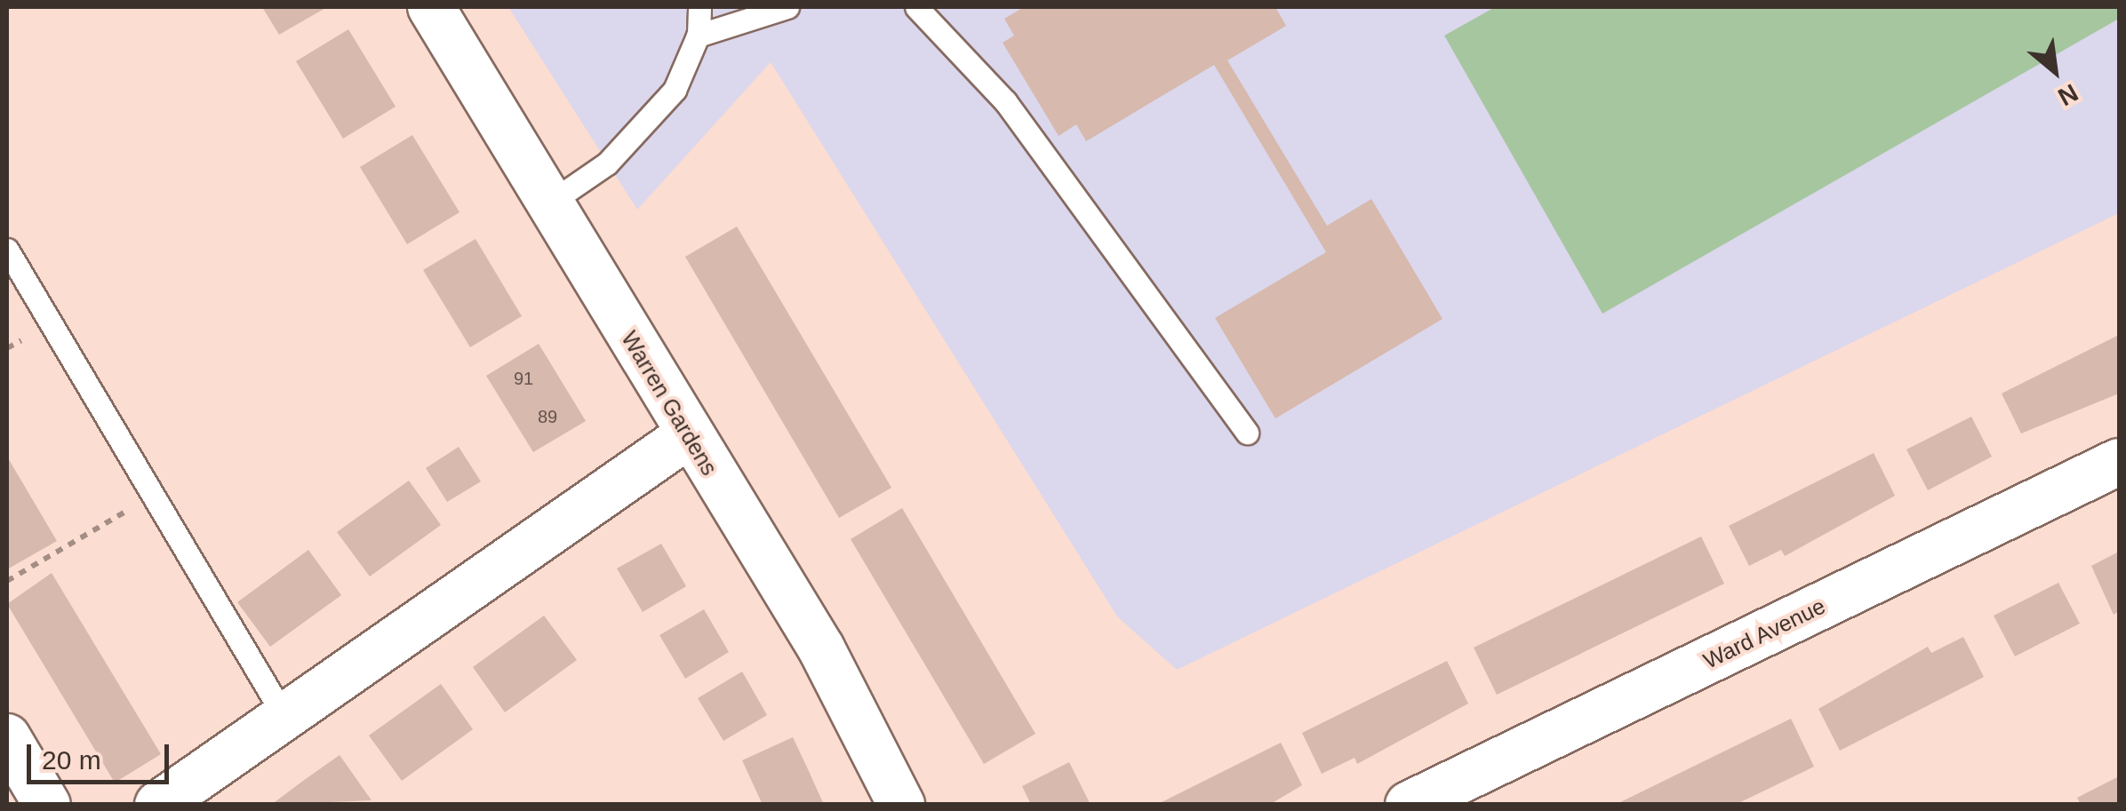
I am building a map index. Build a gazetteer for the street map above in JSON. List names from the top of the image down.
{
  "streets": {
    "street": ["Warren Gardens", "Ward Avenue"]
  },
  "house_numbers": ["91", "89"],
  "scale_bar": "20 m",
  "north": "bottom right"
}
